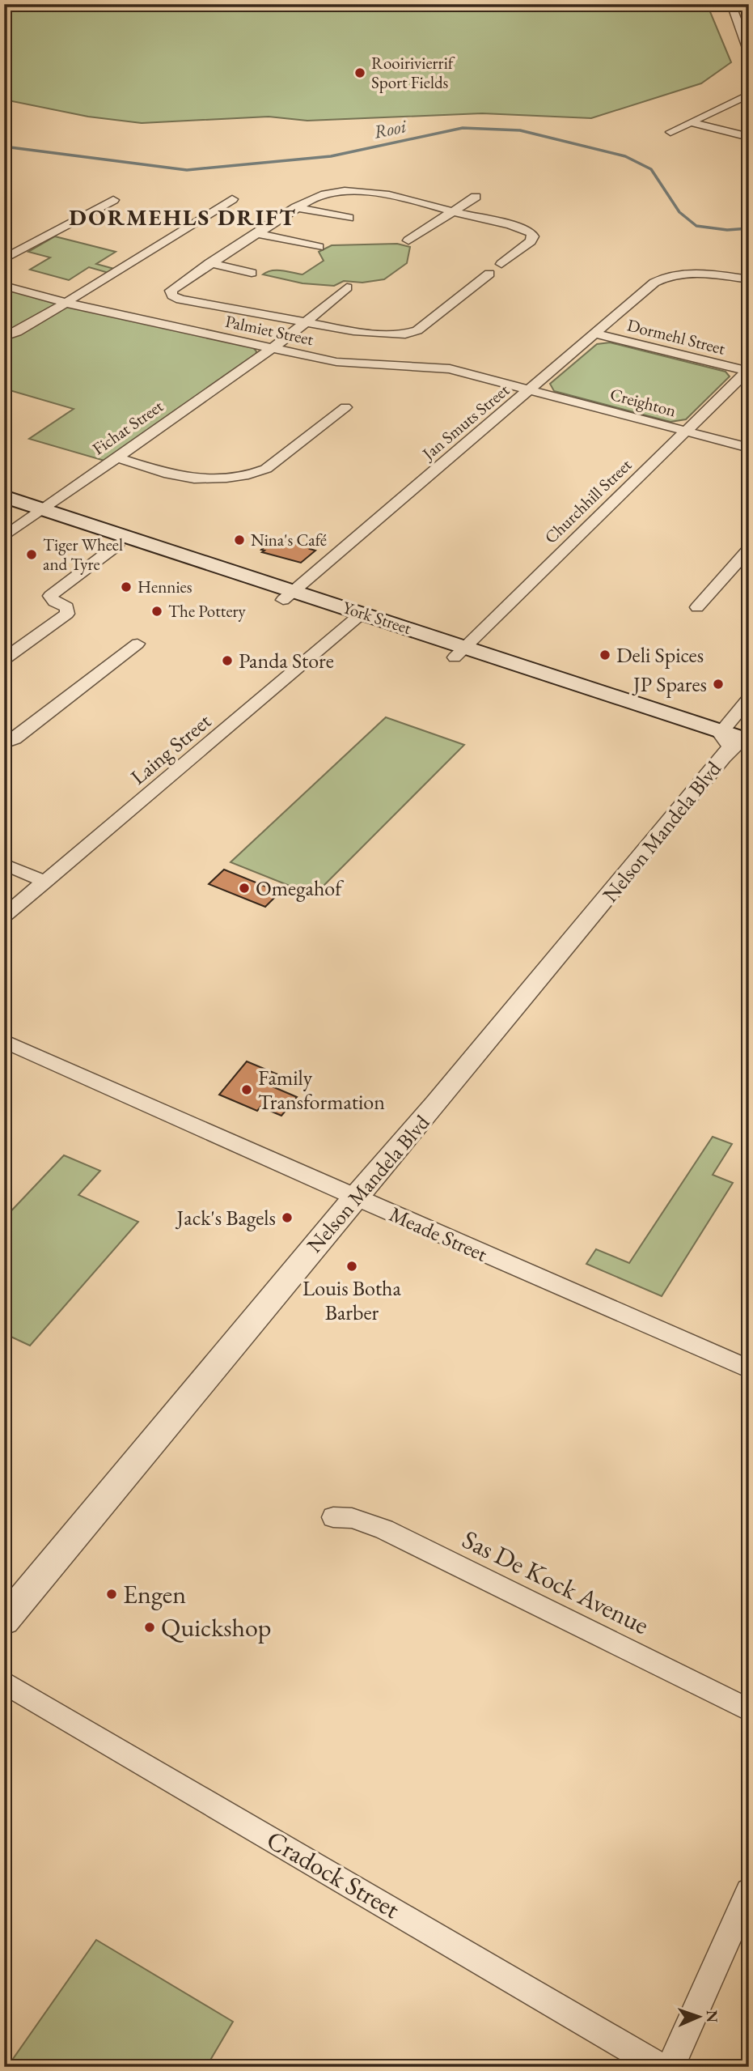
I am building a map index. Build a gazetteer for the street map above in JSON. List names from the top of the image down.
{
  "streets": {
    "main road": ["York Street"],
    "street": [
      "Palmiet Street",
      "Dormehl Street",
      "Creighton",
      "Jan Smuts Street",
      "Fichat Street",
      "Churchhill Street",
      "Laing Street",
      "Nelson Mandela Blvd",
      "Meade Street",
      "Sas De Kock Avenue",
      "Cradock Street"
    ]
  },
  "crossings": [
    ["Palmiet Street", "Creighton"],
    ["Palmiet Street", "Jan Smuts Street"],
    ["Palmiet Street", "Fichat Street"],
    ["Dormehl Street", "Jan Smuts Street"],
    ["Dormehl Street", "Churchhill Street"],
    ["Creighton", "Jan Smuts Street"],
    ["Creighton", "Churchhill Street"],
    ["Jan Smuts Street", "York Street"],
    ["Fichat Street", "York Street"],
    ["Churchhill Street", "York Street"],
    ["York Street", "Laing Street"],
    ["York Street", "Nelson Mandela Blvd"],
    ["Nelson Mandela Blvd", "Meade Street"]
  ],
  "districts": ["DORMEHLS DRIFT"],
  "water": ["Rooi"],
  "places": [
    "Rooirivierrif Sport Fields",
    "Nina's Café",
    "Tiger Wheel and Tyre",
    "Hennies",
    "The Pottery",
    "Deli Spices",
    "Panda Store",
    "JP Spares",
    "Omegahof",
    "Family Transformation",
    "Jack's Bagels",
    "Louis Botha Barber",
    "Engen",
    "Quickshop"
  ],
  "north": "right"
}
